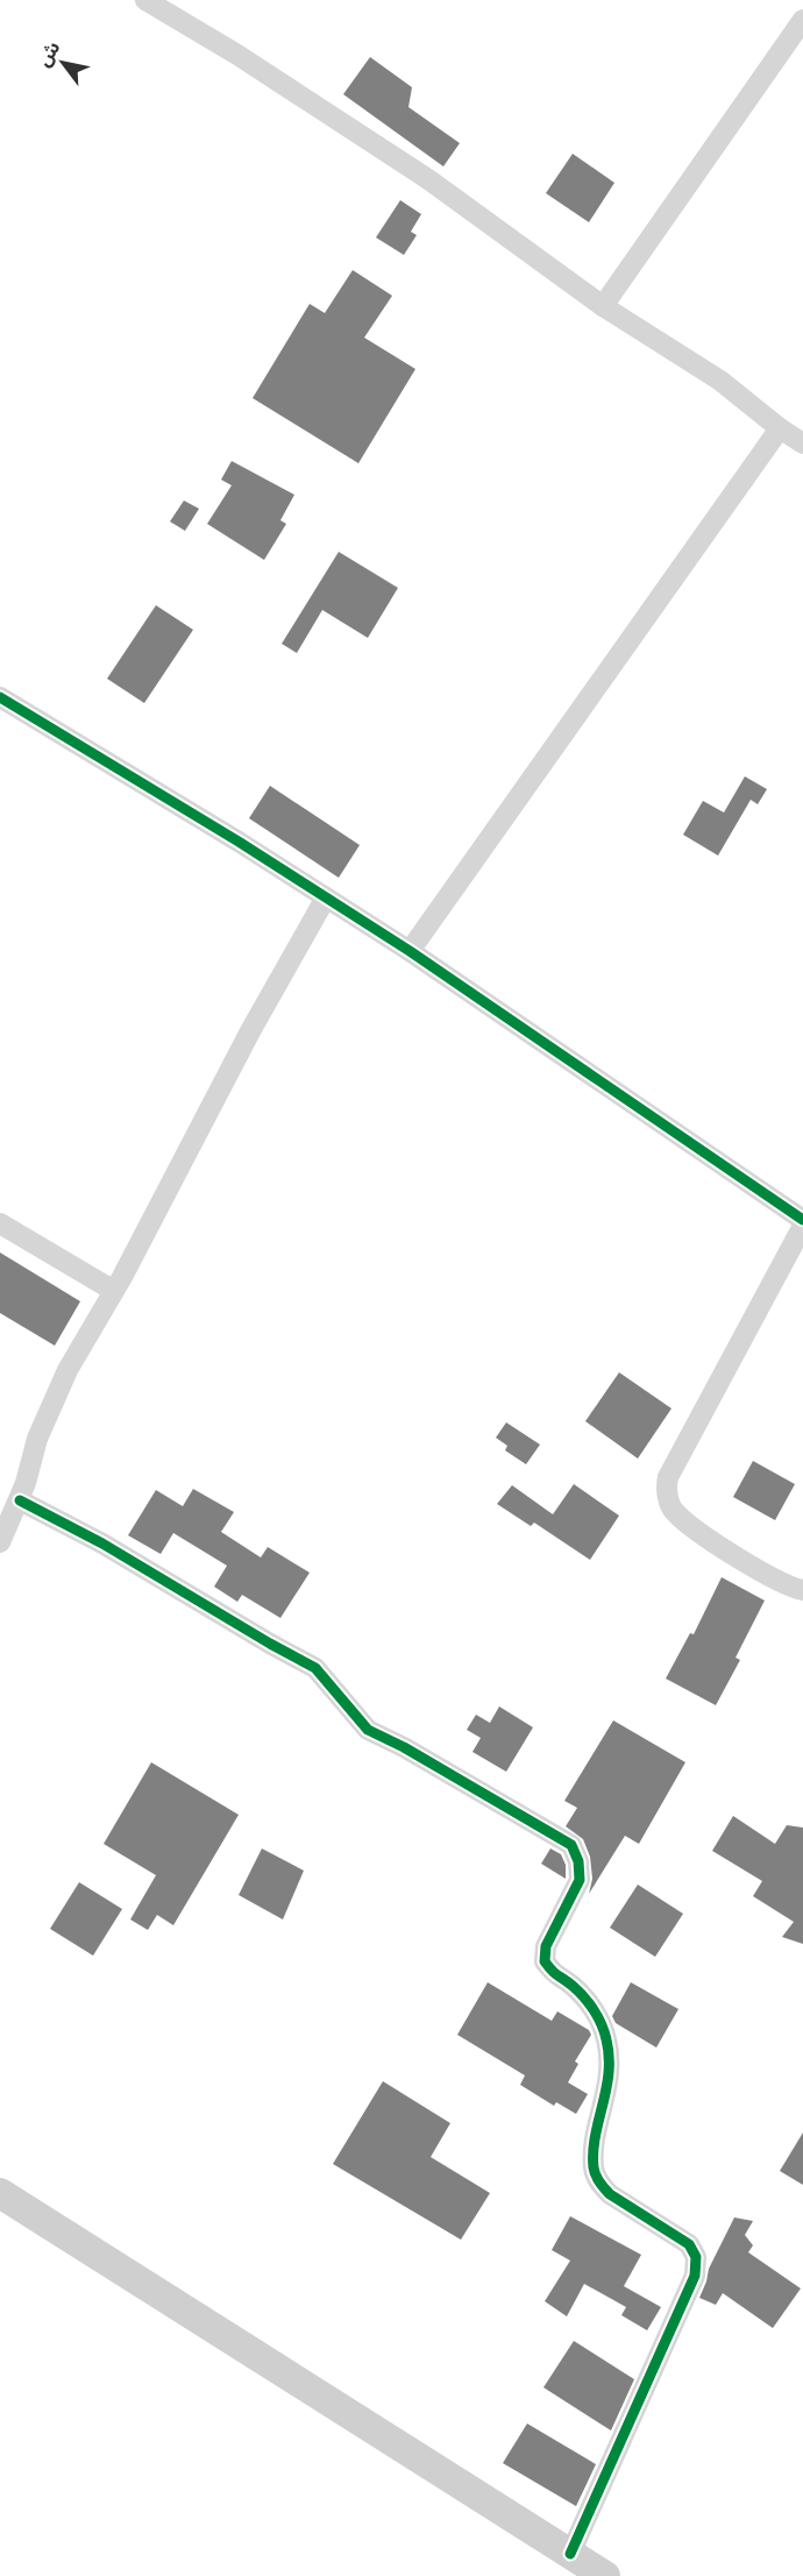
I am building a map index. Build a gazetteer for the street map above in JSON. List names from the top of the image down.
{
  "north": "top left"
}
